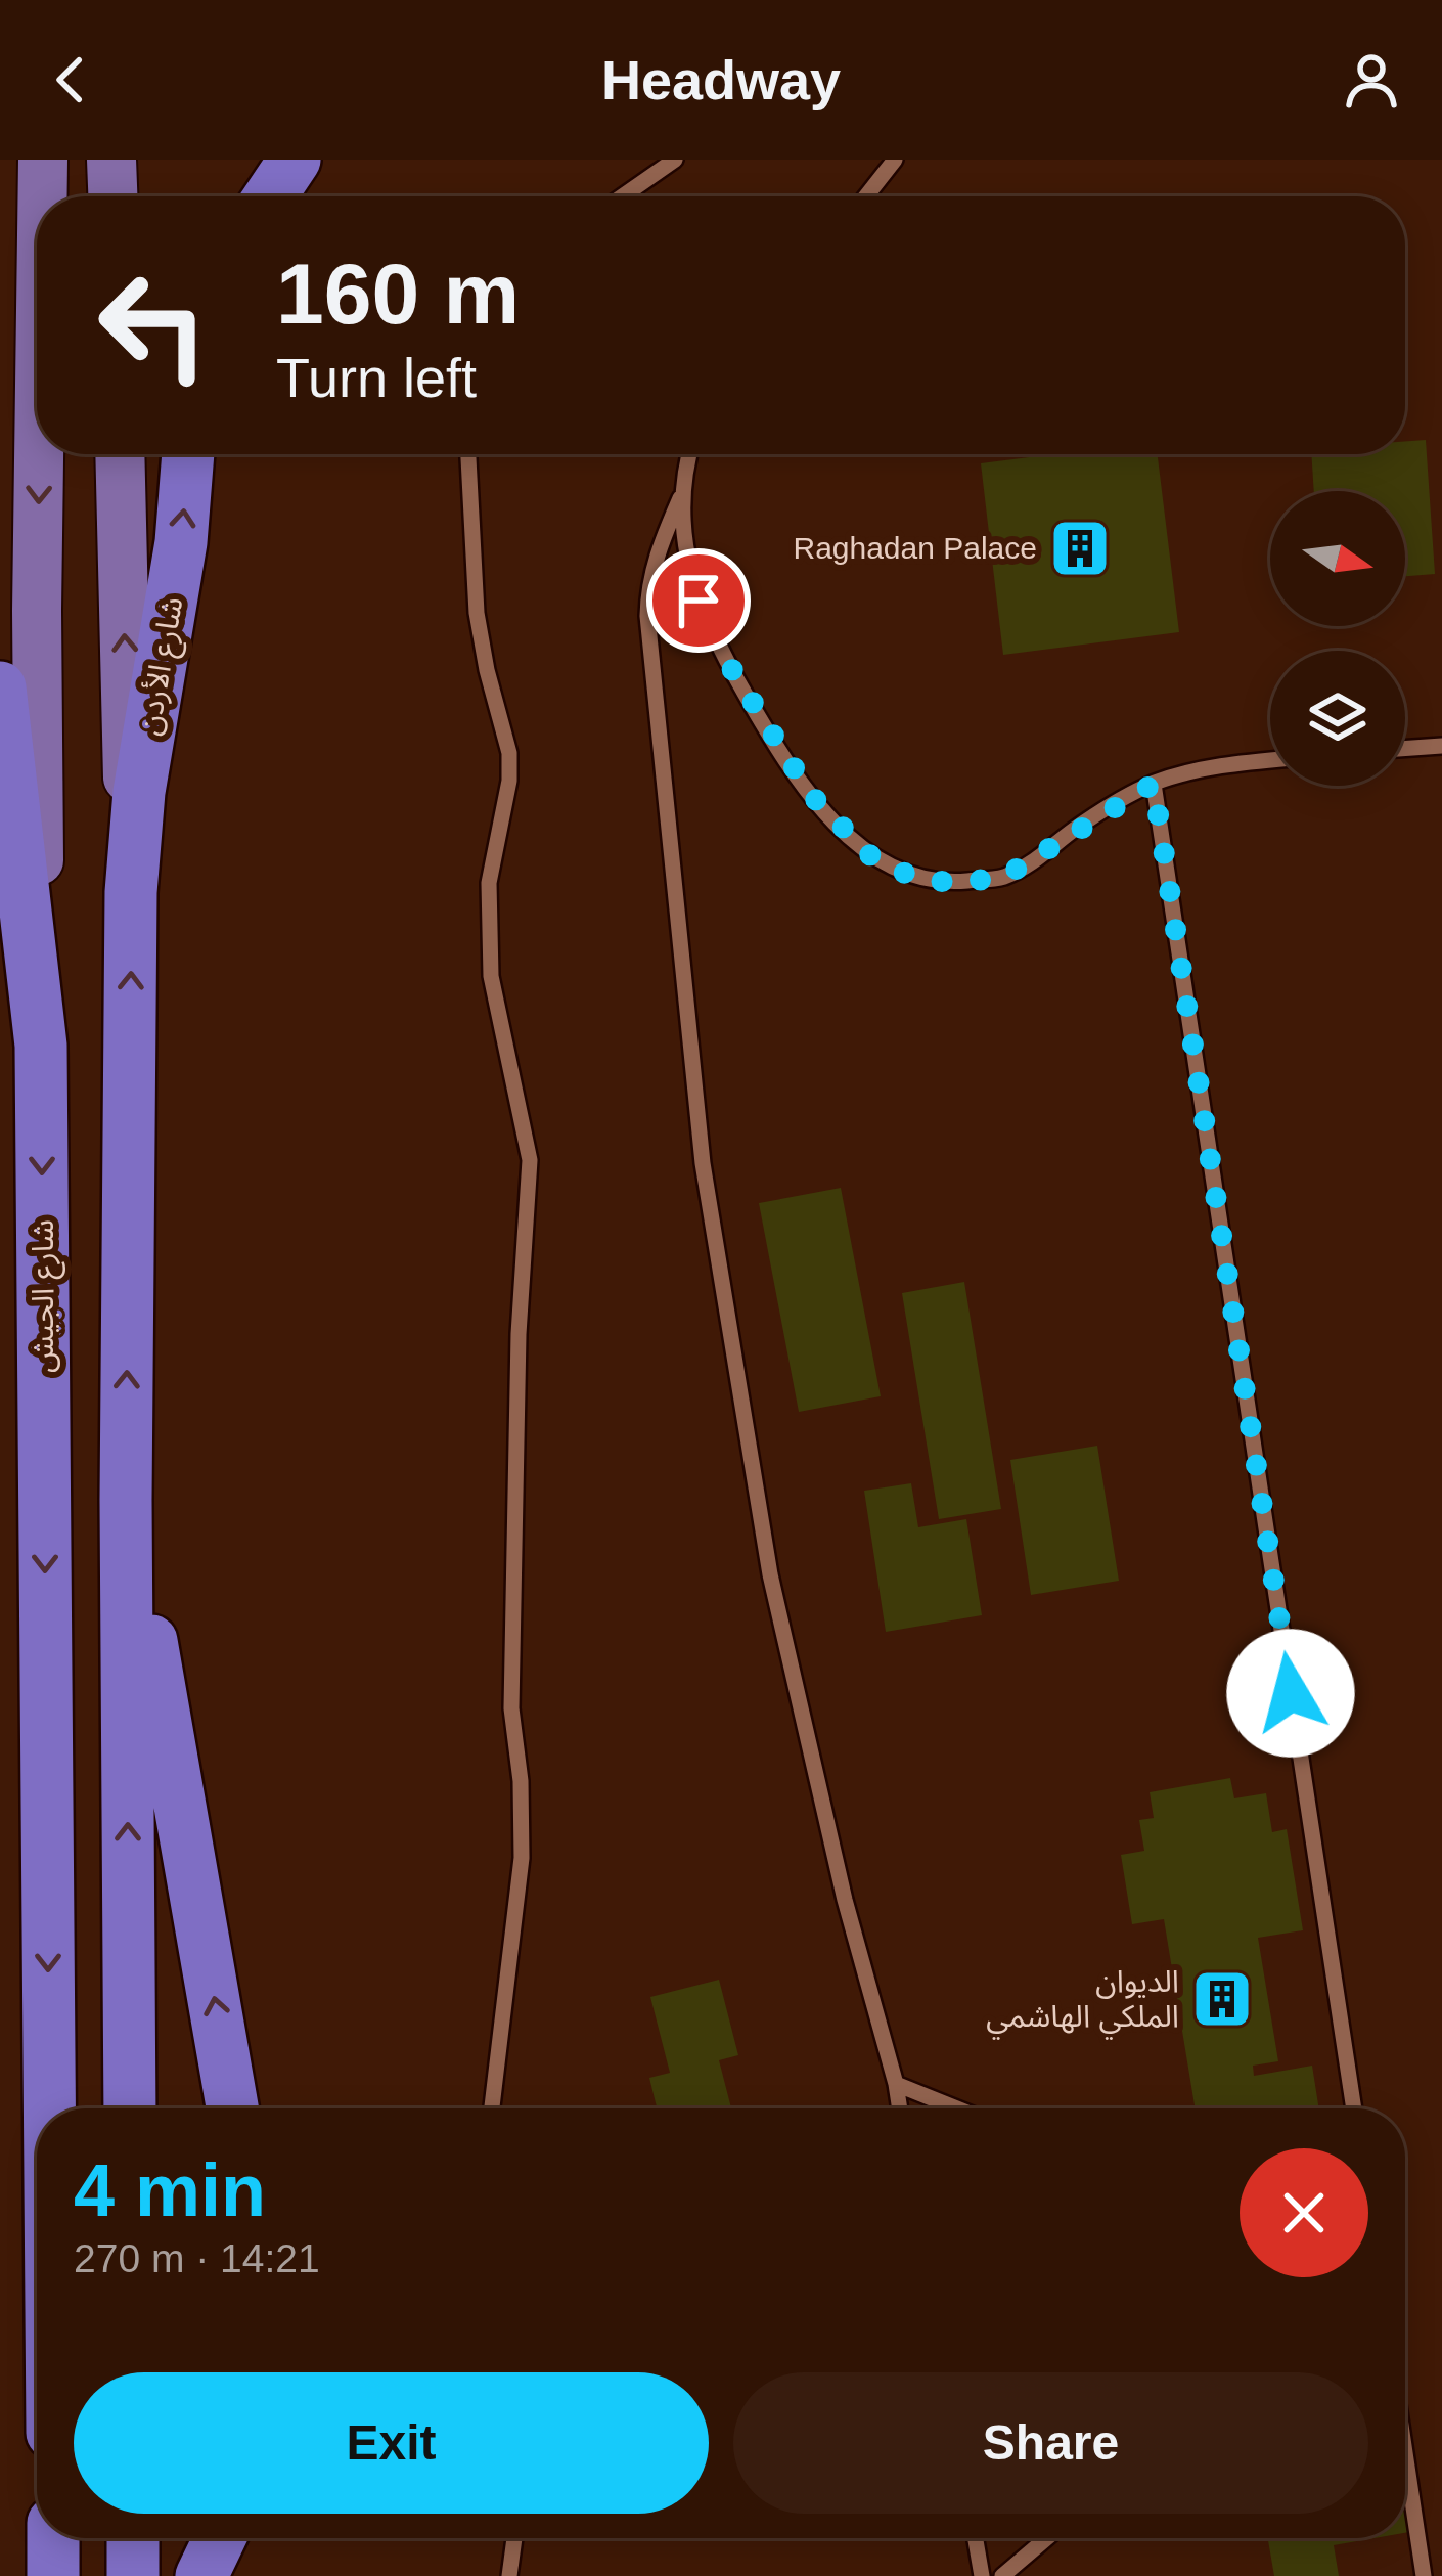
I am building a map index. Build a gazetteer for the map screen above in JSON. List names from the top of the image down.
{
  "streets": {
    "highway": ["شارع الأردن", "شارع الجيش"]
  },
  "one_way": ["شارع الجيش"],
  "places": {
    "building": ["Raghadan Palace", "الديوان الملكي الهاشمي"]
  },
  "north": "right",
  "page": {
    "header": "Headway",
    "turn": ["160 m", "Turn left"],
    "heading": ["4 min", "270 m · 14:21"],
    "buttons": ["Exit", "Share"]
  }
}
